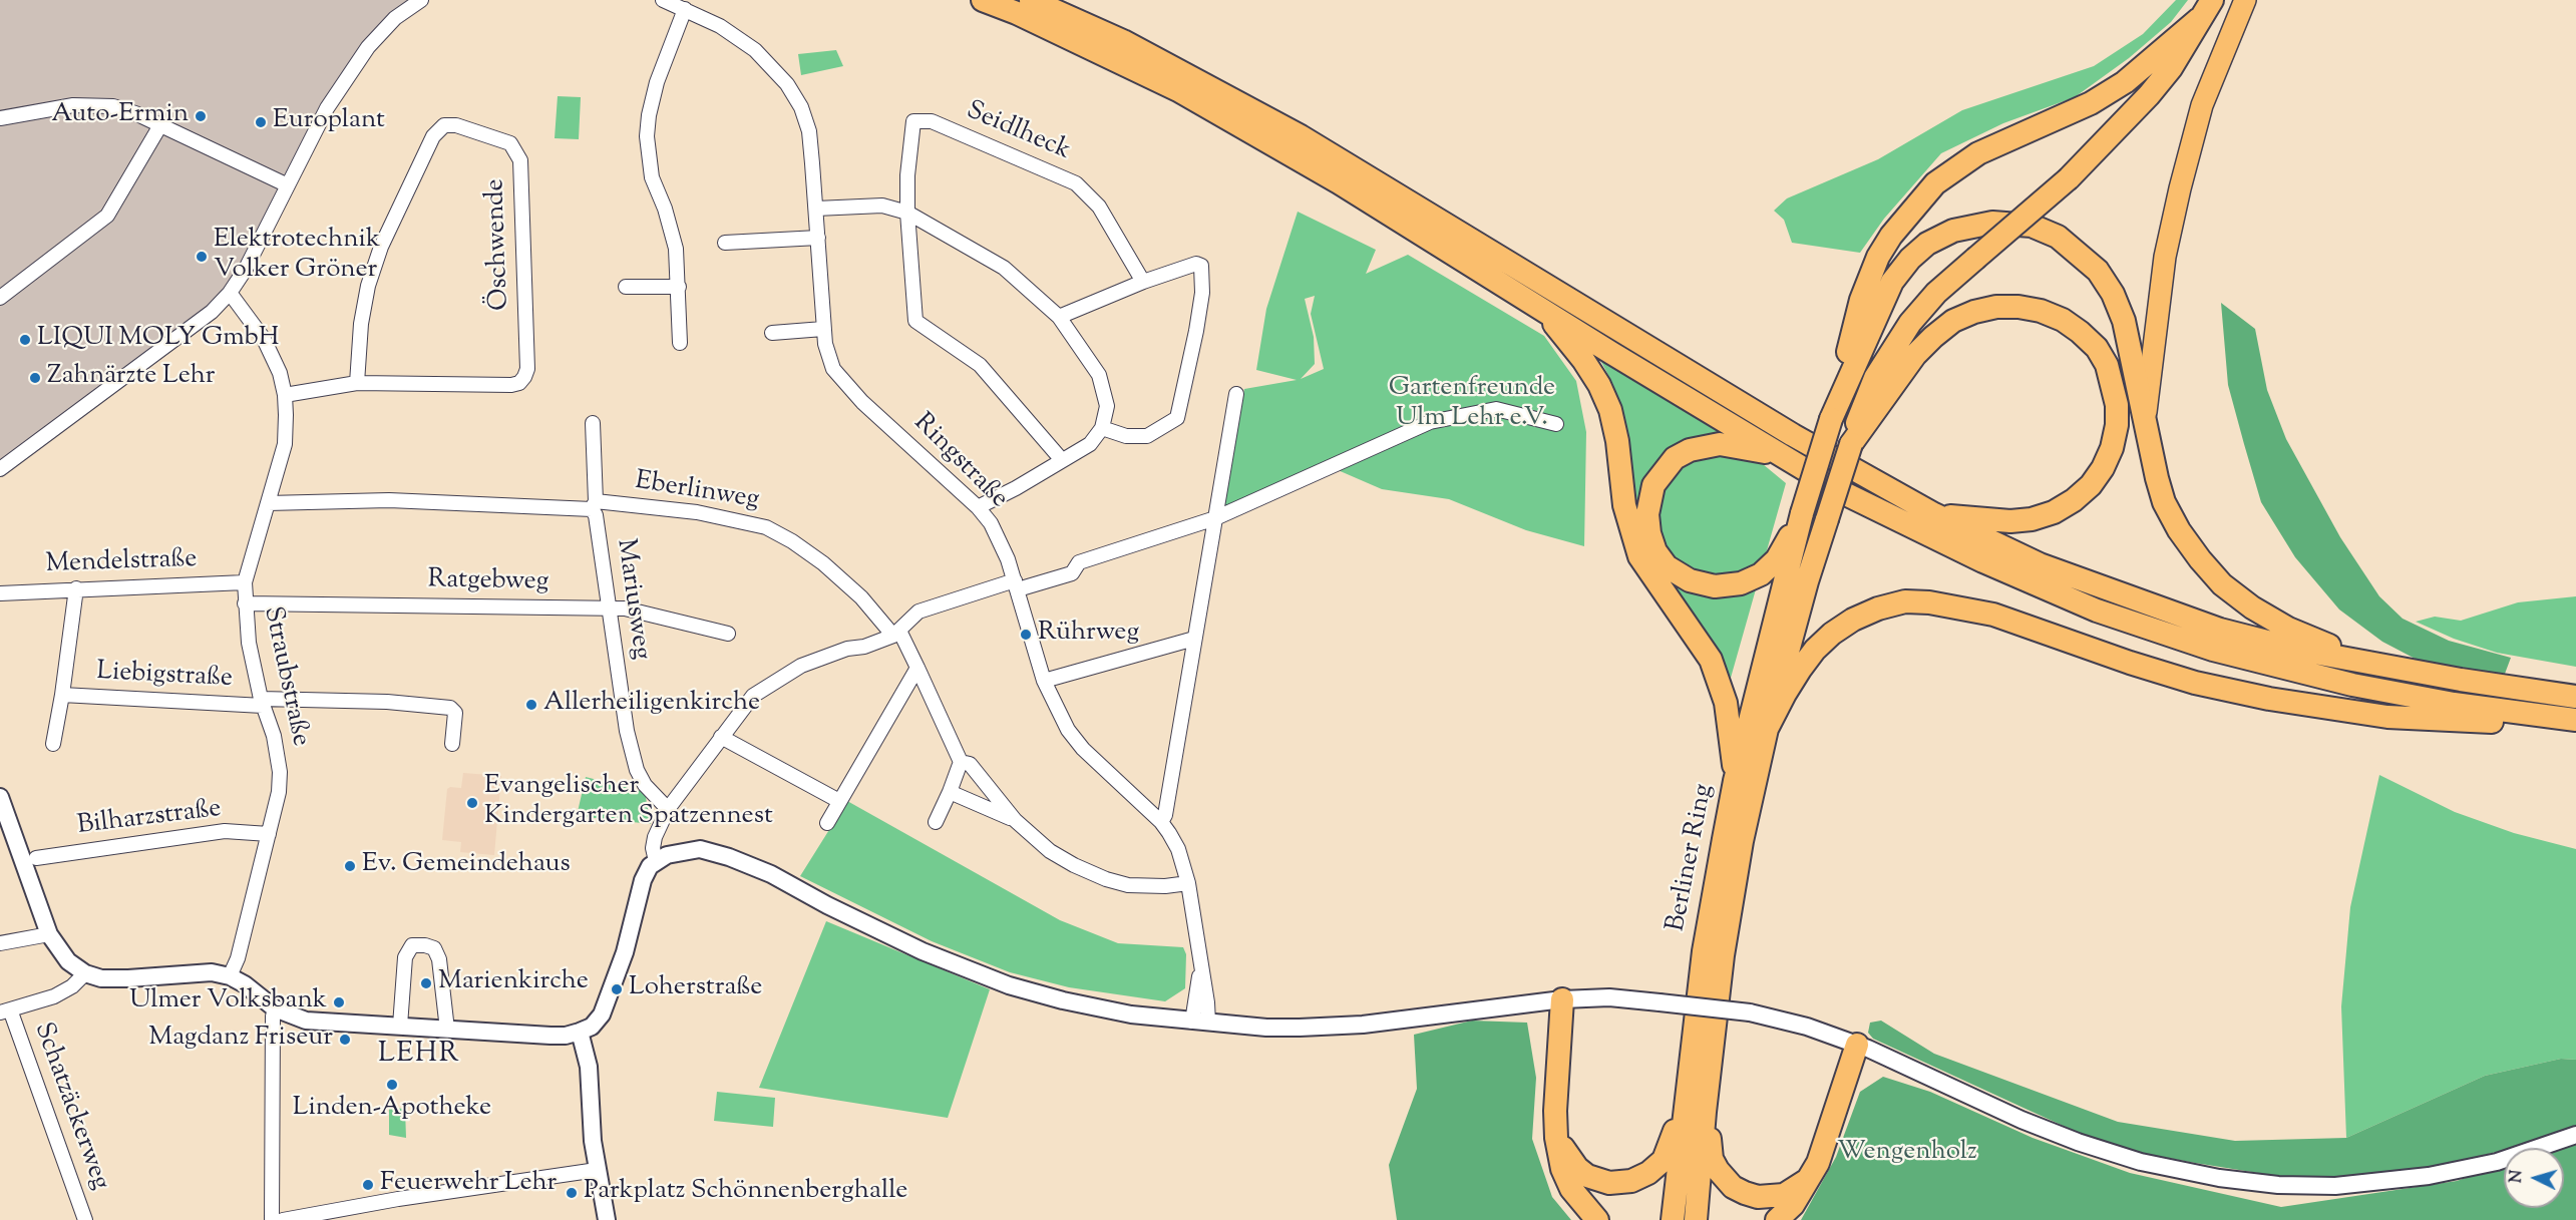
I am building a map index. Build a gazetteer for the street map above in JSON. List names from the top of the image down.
{
  "streets": {
    "highway": ["Berliner Ring"],
    "street": [
      "Seidlheck",
      "Öschwende",
      "Ringstraße",
      "Eberlinweg",
      "Mendelstraße",
      "Ratgebweg",
      "Mariusweg",
      "Liebigstraße",
      "Straubstraße",
      "Bilharzstraße",
      "Schatzäckerweg"
    ]
  },
  "crossings": [
    ["Öschwende", "Straubstraße"],
    ["Eberlinweg", "Mariusweg"],
    ["Eberlinweg", "Straubstraße"],
    ["Mendelstraße", "Liebigstraße"],
    ["Mendelstraße", "Straubstraße"],
    ["Ratgebweg", "Mariusweg"],
    ["Ratgebweg", "Straubstraße"],
    ["Liebigstraße", "Straubstraße"],
    ["Straubstraße", "Bilharzstraße"]
  ],
  "districts": ["LEHR"],
  "parks": ["Gartenfreunde Ulm Lehr e.V.", "Wengenholz"],
  "places": [
    "Auto-Ermin",
    "Europlant",
    "Elektrotechnik Volker Gröner",
    "LIQUI MOLY GmbH",
    "Zahnärzte Lehr",
    "Rührweg",
    "Allerheiligenkirche",
    "Evangelischer Kindergarten Spatzennest",
    "Ev. Gemeindehaus",
    "Marienkirche",
    "Loherstraße",
    "Ulmer Volksbank",
    "Magdanz Friseur",
    "Linden-Apotheke",
    "Feuerwehr Lehr",
    "Parkplatz Schönnenberghalle"
  ],
  "north": "left"
}
